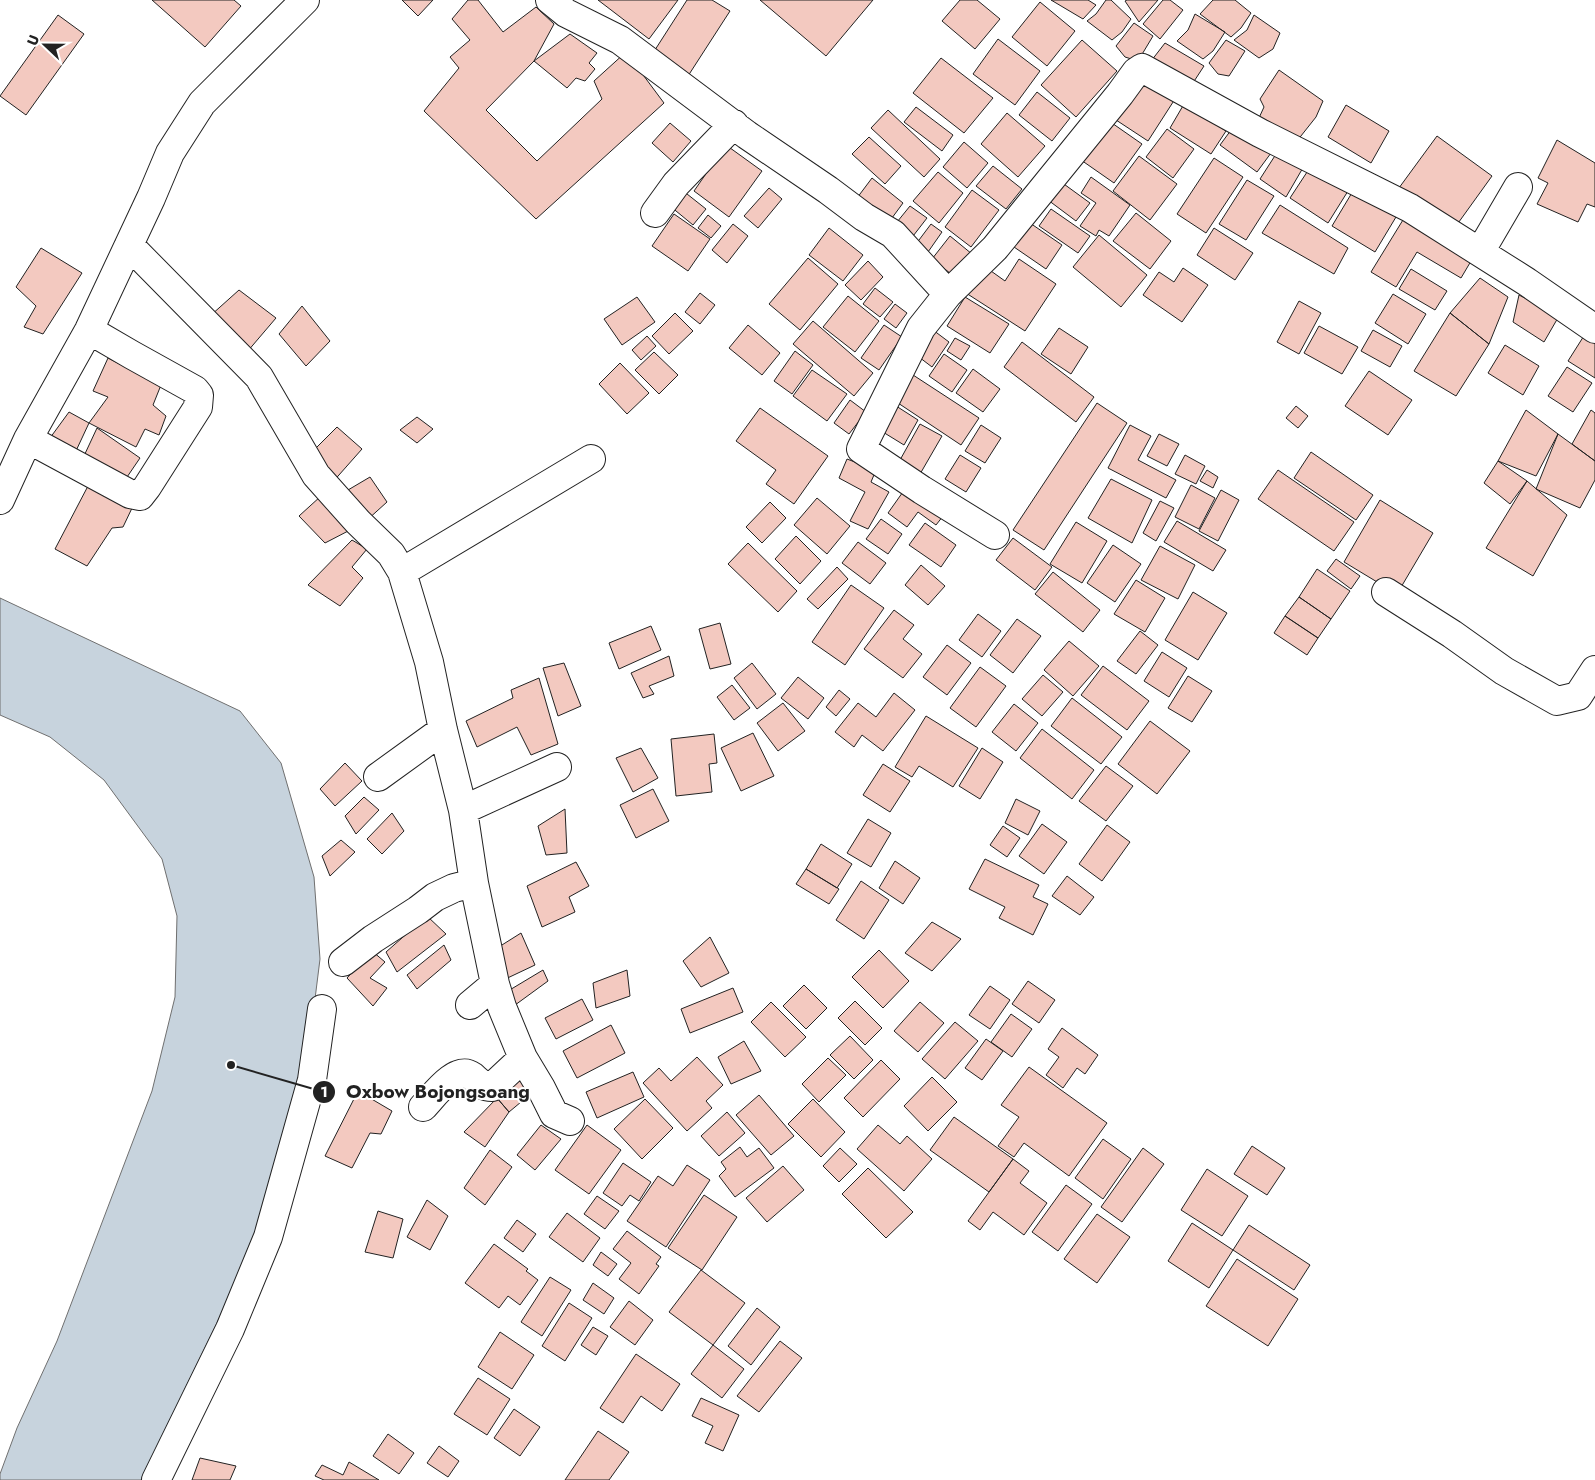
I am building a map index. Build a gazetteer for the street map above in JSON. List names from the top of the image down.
{
  "places": ["Oxbow Bojongsoang"],
  "north": "left"
}
